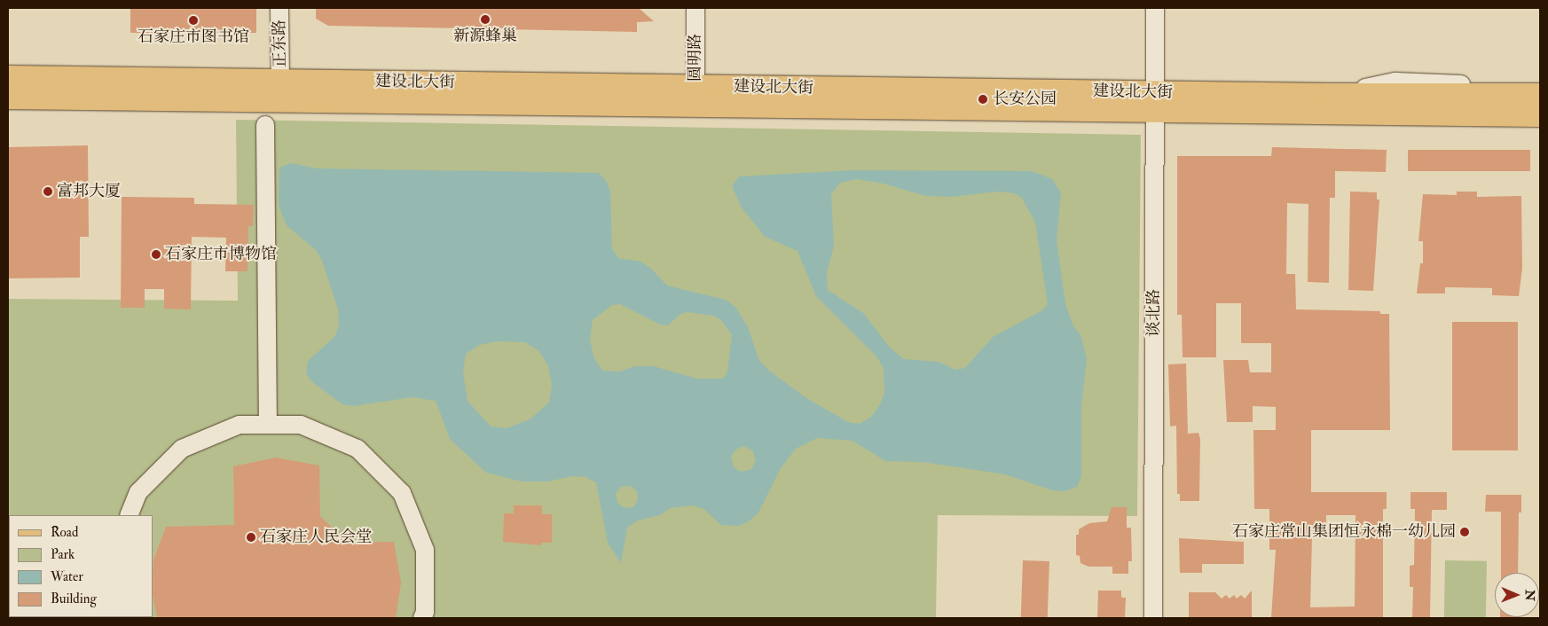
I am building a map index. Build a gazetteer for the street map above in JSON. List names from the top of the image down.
{
  "streets": {
    "main road": ["建设北大街"],
    "street": ["正东路", "圆明路", "谈北路"]
  },
  "crossings": [
    ["正东路", "建设北大街"],
    ["圆明路", "建设北大街"],
    ["建设北大街", "谈北路"]
  ],
  "places": [
    "新源蜂巢",
    "石家庄市图书馆",
    "长安公园",
    "富邦大厦",
    "石家庄市博物馆",
    "石家庄常山集团恒永棉一幼儿园",
    "石家庄人民会堂"
  ],
  "legend": [
    "Road",
    "Park",
    "Water",
    "Building"
  ],
  "north": "right"
}
